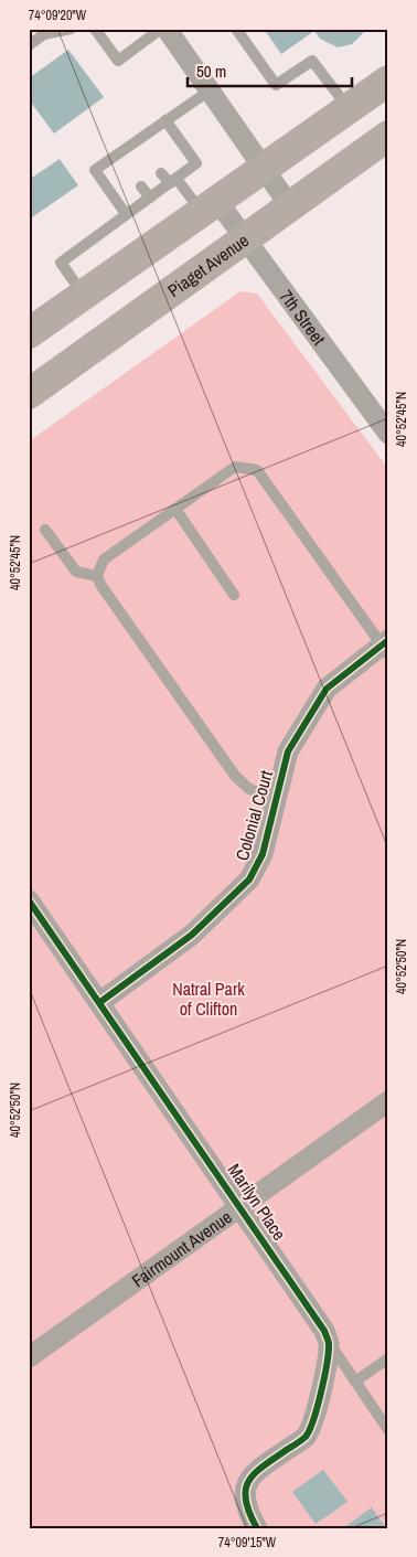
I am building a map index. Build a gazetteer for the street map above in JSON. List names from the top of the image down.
{
  "streets": {
    "highway": ["Piaget Avenue"],
    "street": [
      "7th Street",
      "Colonial Court",
      "Marilyn Place",
      "Fairmount Avenue"
    ]
  },
  "crossings": [
    ["Piaget Avenue", "7th Street"],
    ["Colonial Court", "Marilyn Place"],
    ["Marilyn Place", "Fairmount Avenue"]
  ],
  "parks": ["Natral Park of Clifton"],
  "scale_bar": "50 m",
  "coordinates": [
    "74°09'20\"W",
    "40°52'45\"N",
    "40°52'50\"N",
    "74°09'15\"W"
  ]
}
